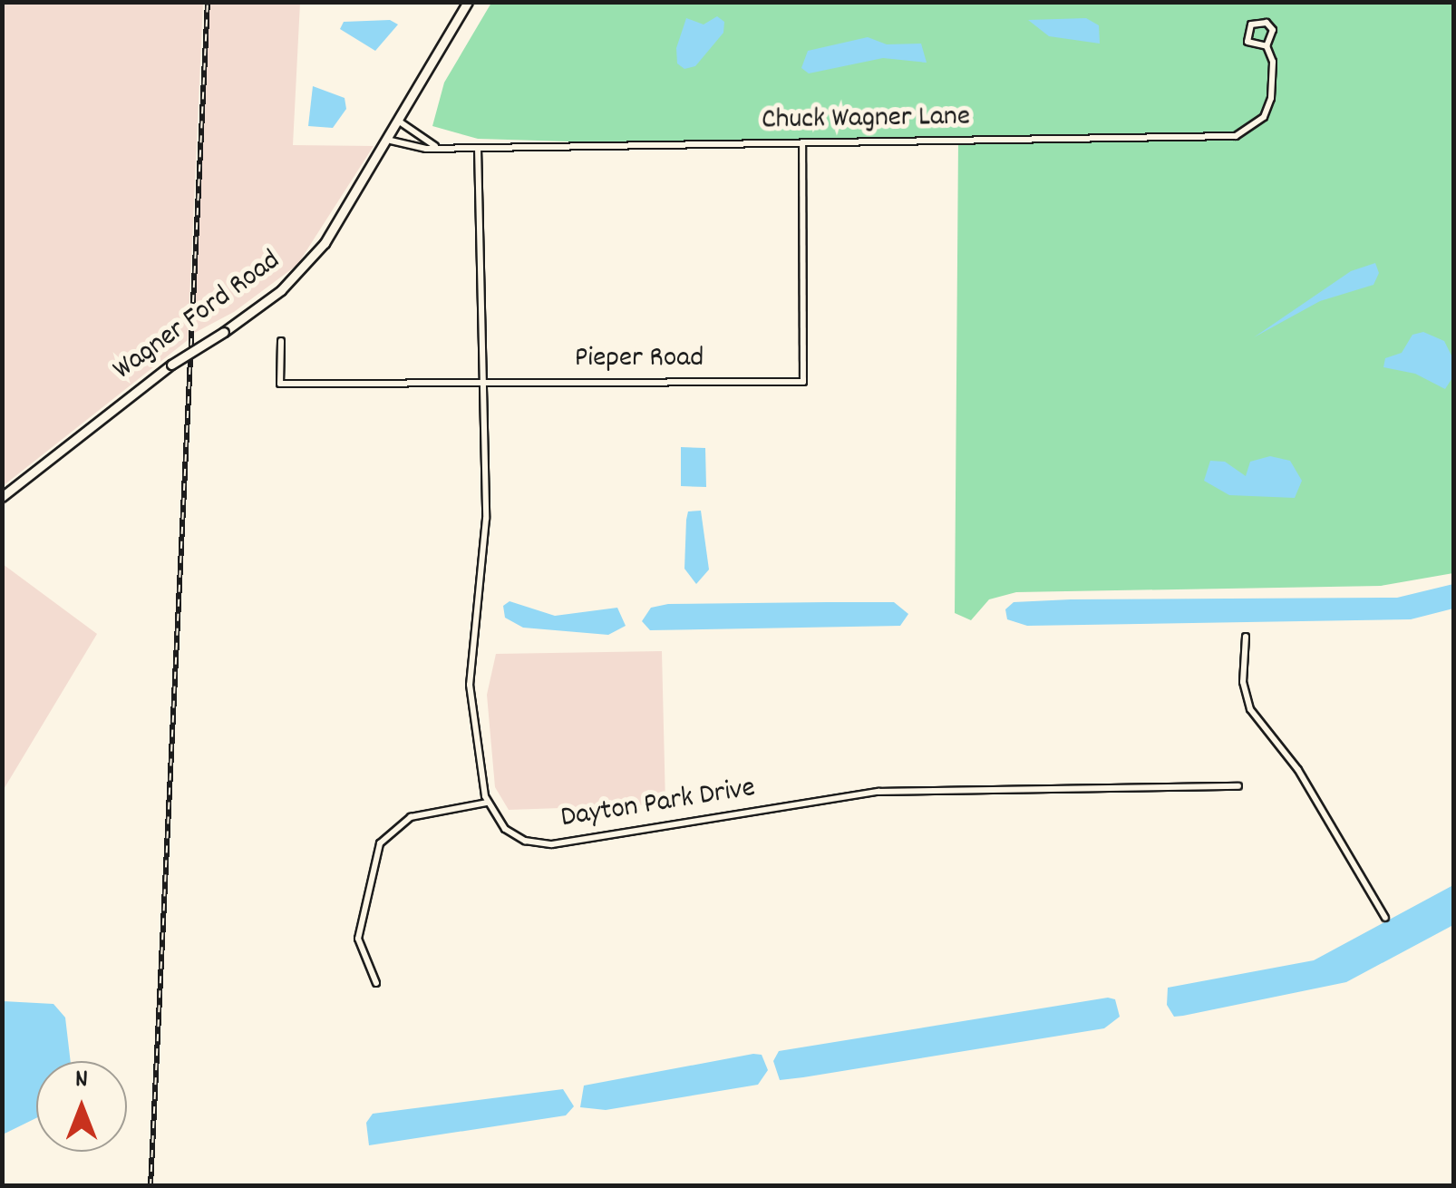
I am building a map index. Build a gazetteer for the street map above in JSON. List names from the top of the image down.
{
  "streets": {
    "main road": ["Wagner Ford Road"],
    "street": ["Chuck Wagner Lane", "Pieper Road", "Dayton Park Drive"]
  },
  "crossings": [
    ["Chuck Wagner Lane", "Wagner Ford Road"],
    ["Chuck Wagner Lane", "Pieper Road"]
  ],
  "north": "top"
}
